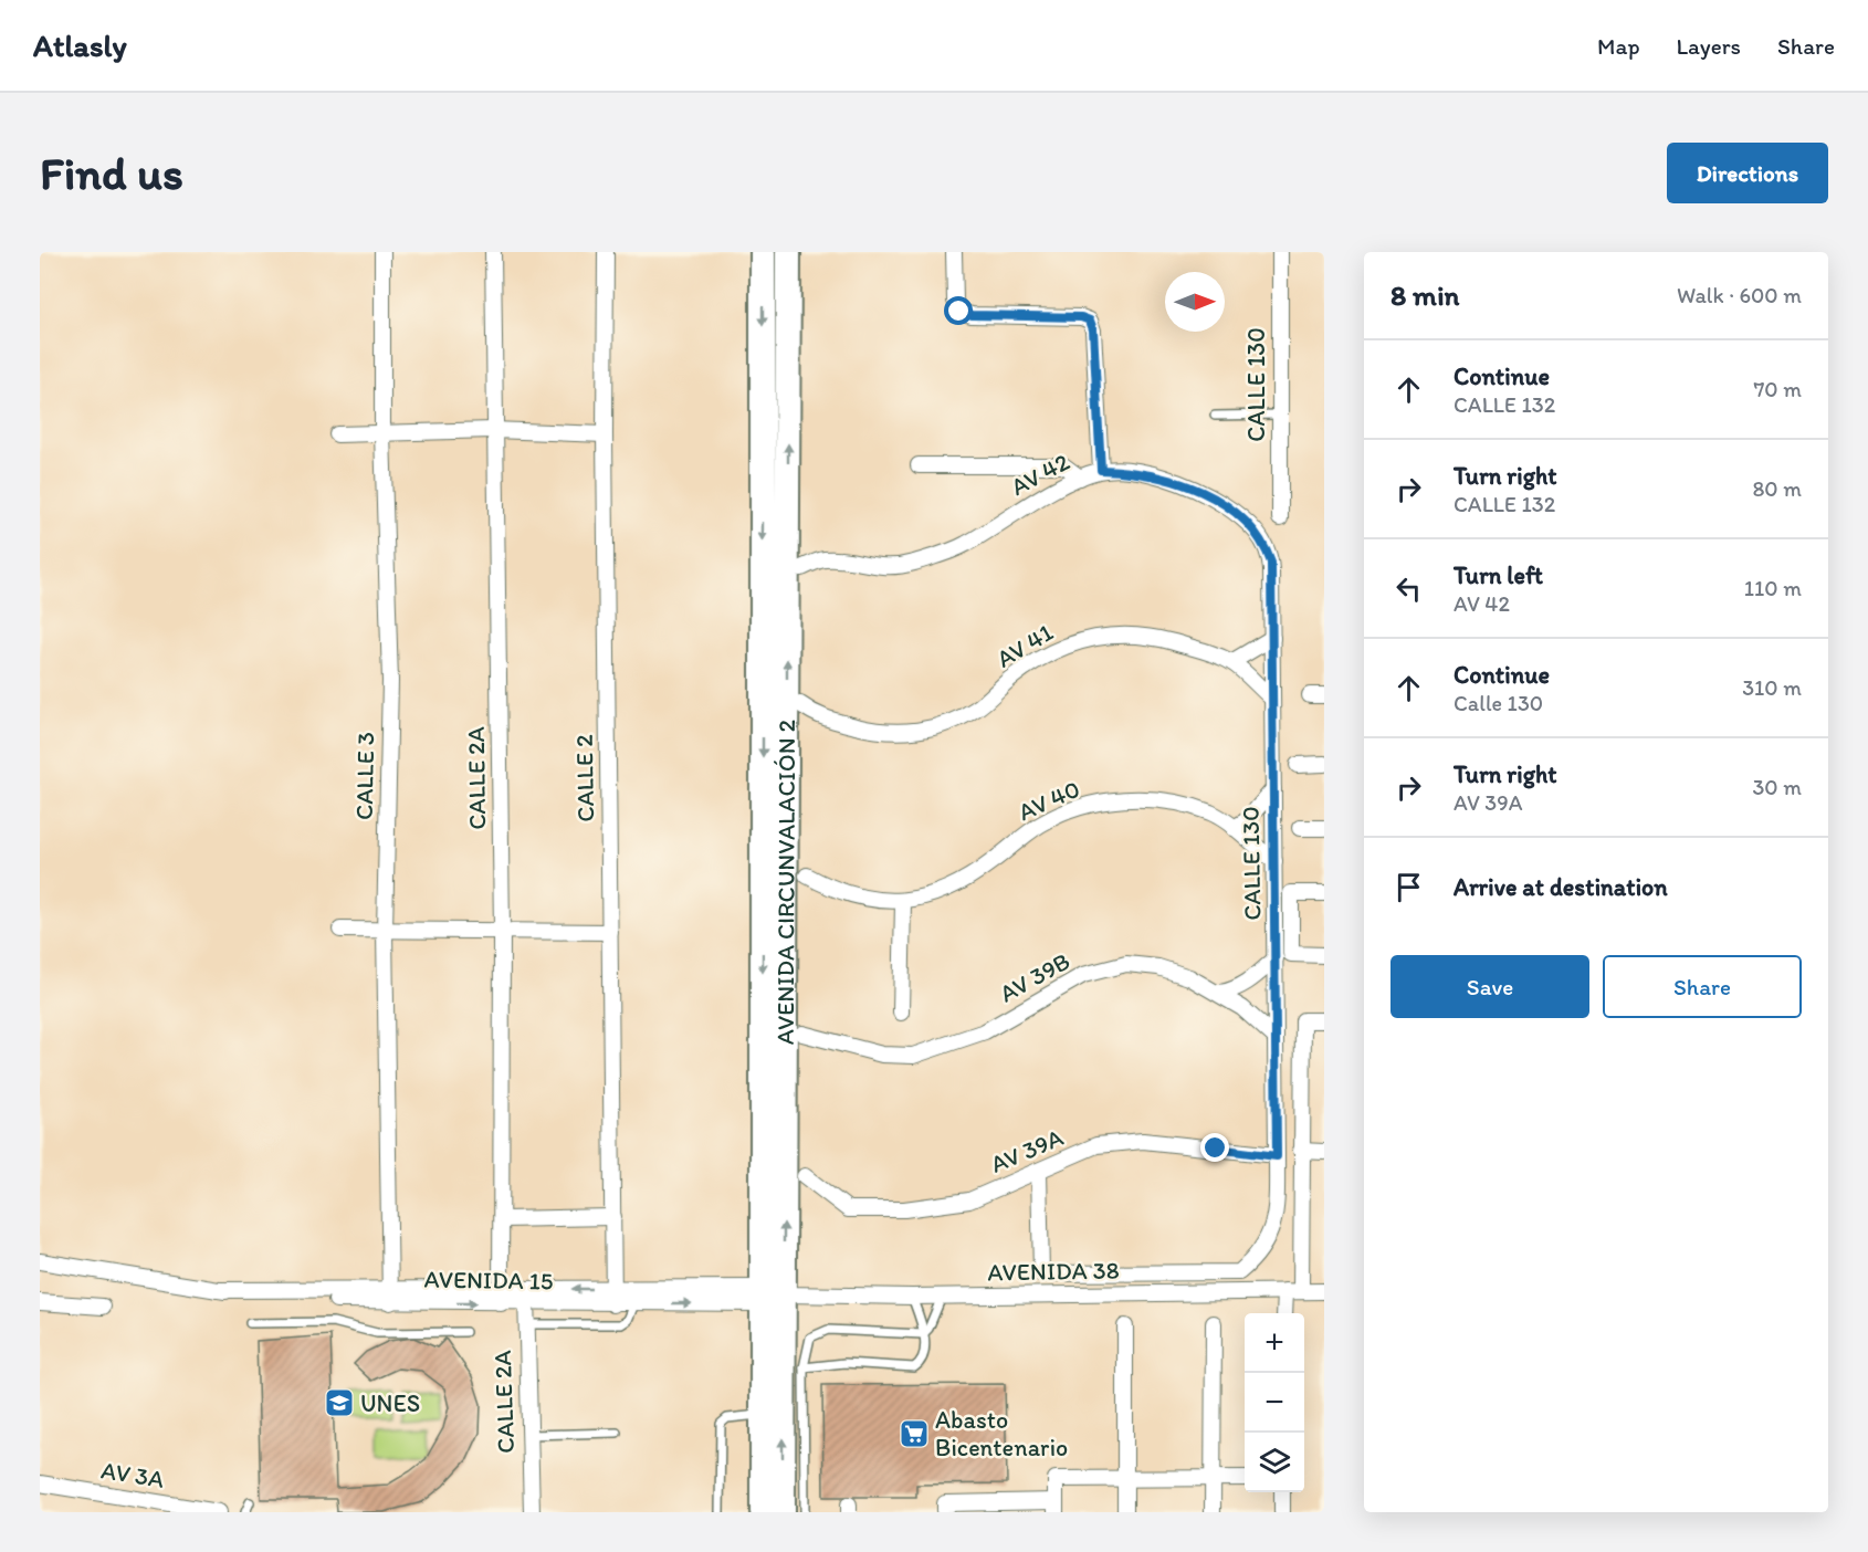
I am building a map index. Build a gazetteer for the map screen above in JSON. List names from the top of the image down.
{
  "streets": {
    "highway": ["AVENIDA CIRCUNVALACIÓN 2"],
    "street": [
      "CALLE 130",
      "AV 42",
      "AV 41",
      "CALLE 3",
      "CALLE 2A",
      "CALLE 2",
      "AV 40",
      "AV 39B",
      "AV 39A",
      "AVENIDA 38",
      "AVENIDA 15",
      "AV 3A"
    ]
  },
  "crossings": [
    ["CALLE 130", "AV 42"],
    ["CALLE 130", "AV 41"],
    ["CALLE 130", "AV 40"],
    ["CALLE 130", "AV 39B"],
    ["CALLE 130", "AV 39A"],
    ["CALLE 3", "AVENIDA 15"],
    ["CALLE 2A", "AVENIDA 15"],
    ["CALLE 2", "AVENIDA 15"],
    ["AVENIDA CIRCUNVALACIÓN 2", "AVENIDA 38"],
    ["AVENIDA CIRCUNVALACIÓN 2", "AVENIDA 15"],
    ["AVENIDA 38", "AVENIDA 15"]
  ],
  "places": {
    "school or university": ["UNES"],
    "supermarket": ["Abasto Bicentenario"]
  },
  "north": "right",
  "page": {
    "header": "Atlasly",
    "nav": ["Map", "Layers", "Share"],
    "buttons": [
      "Directions",
      ["Save", "Share"]
    ],
    "title": "Find us",
    "heading": ["8 min", "Walk · 600 m"],
    "list": [
      ["Continue", "CALLE 132", "70 m"],
      ["Turn right", "CALLE 132", "80 m"],
      ["Turn left", "AV 42", "110 m"],
      ["Continue", "Calle 130", "310 m"],
      ["Turn right", "AV 39A", "30 m"],
      "Arrive at destination"
    ],
    "map_buttons": ["+", "−"]
  }
}
